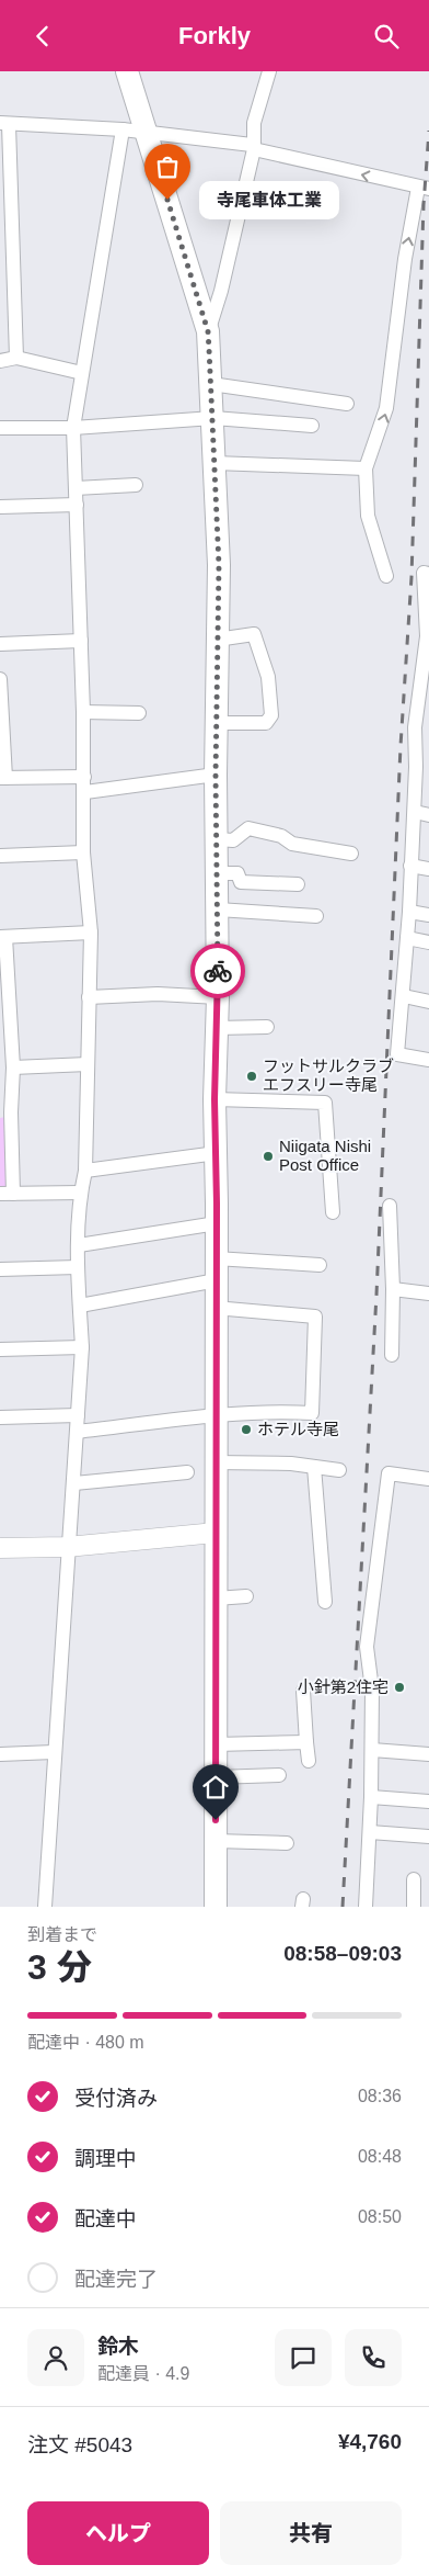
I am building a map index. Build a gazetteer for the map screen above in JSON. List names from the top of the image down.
{
  "places": [
    "寺尾車体工業",
    "フットサルクラブ エフスリー寺尾",
    "Niigata Nishi Post Office",
    "ホテル寺尾",
    "小針第2住宅"
  ],
  "page": {
    "header": "Forkly",
    "bubble": "寺尾車体工業",
    "heading": ["3 分", "到着まで", "08:58–09:03"],
    "panel": [
      "鈴木",
      "配達員 · 4.9",
      "注文 #5043",
      "¥4,760"
    ],
    "bar": "配達中 · 480 m",
    "list": [
      ["受付済み", "08:36"],
      ["調理中", "08:48"],
      ["配達中", "08:50"],
      "配達完了"
    ],
    "buttons": ["ヘルプ", "共有"]
  }
}
